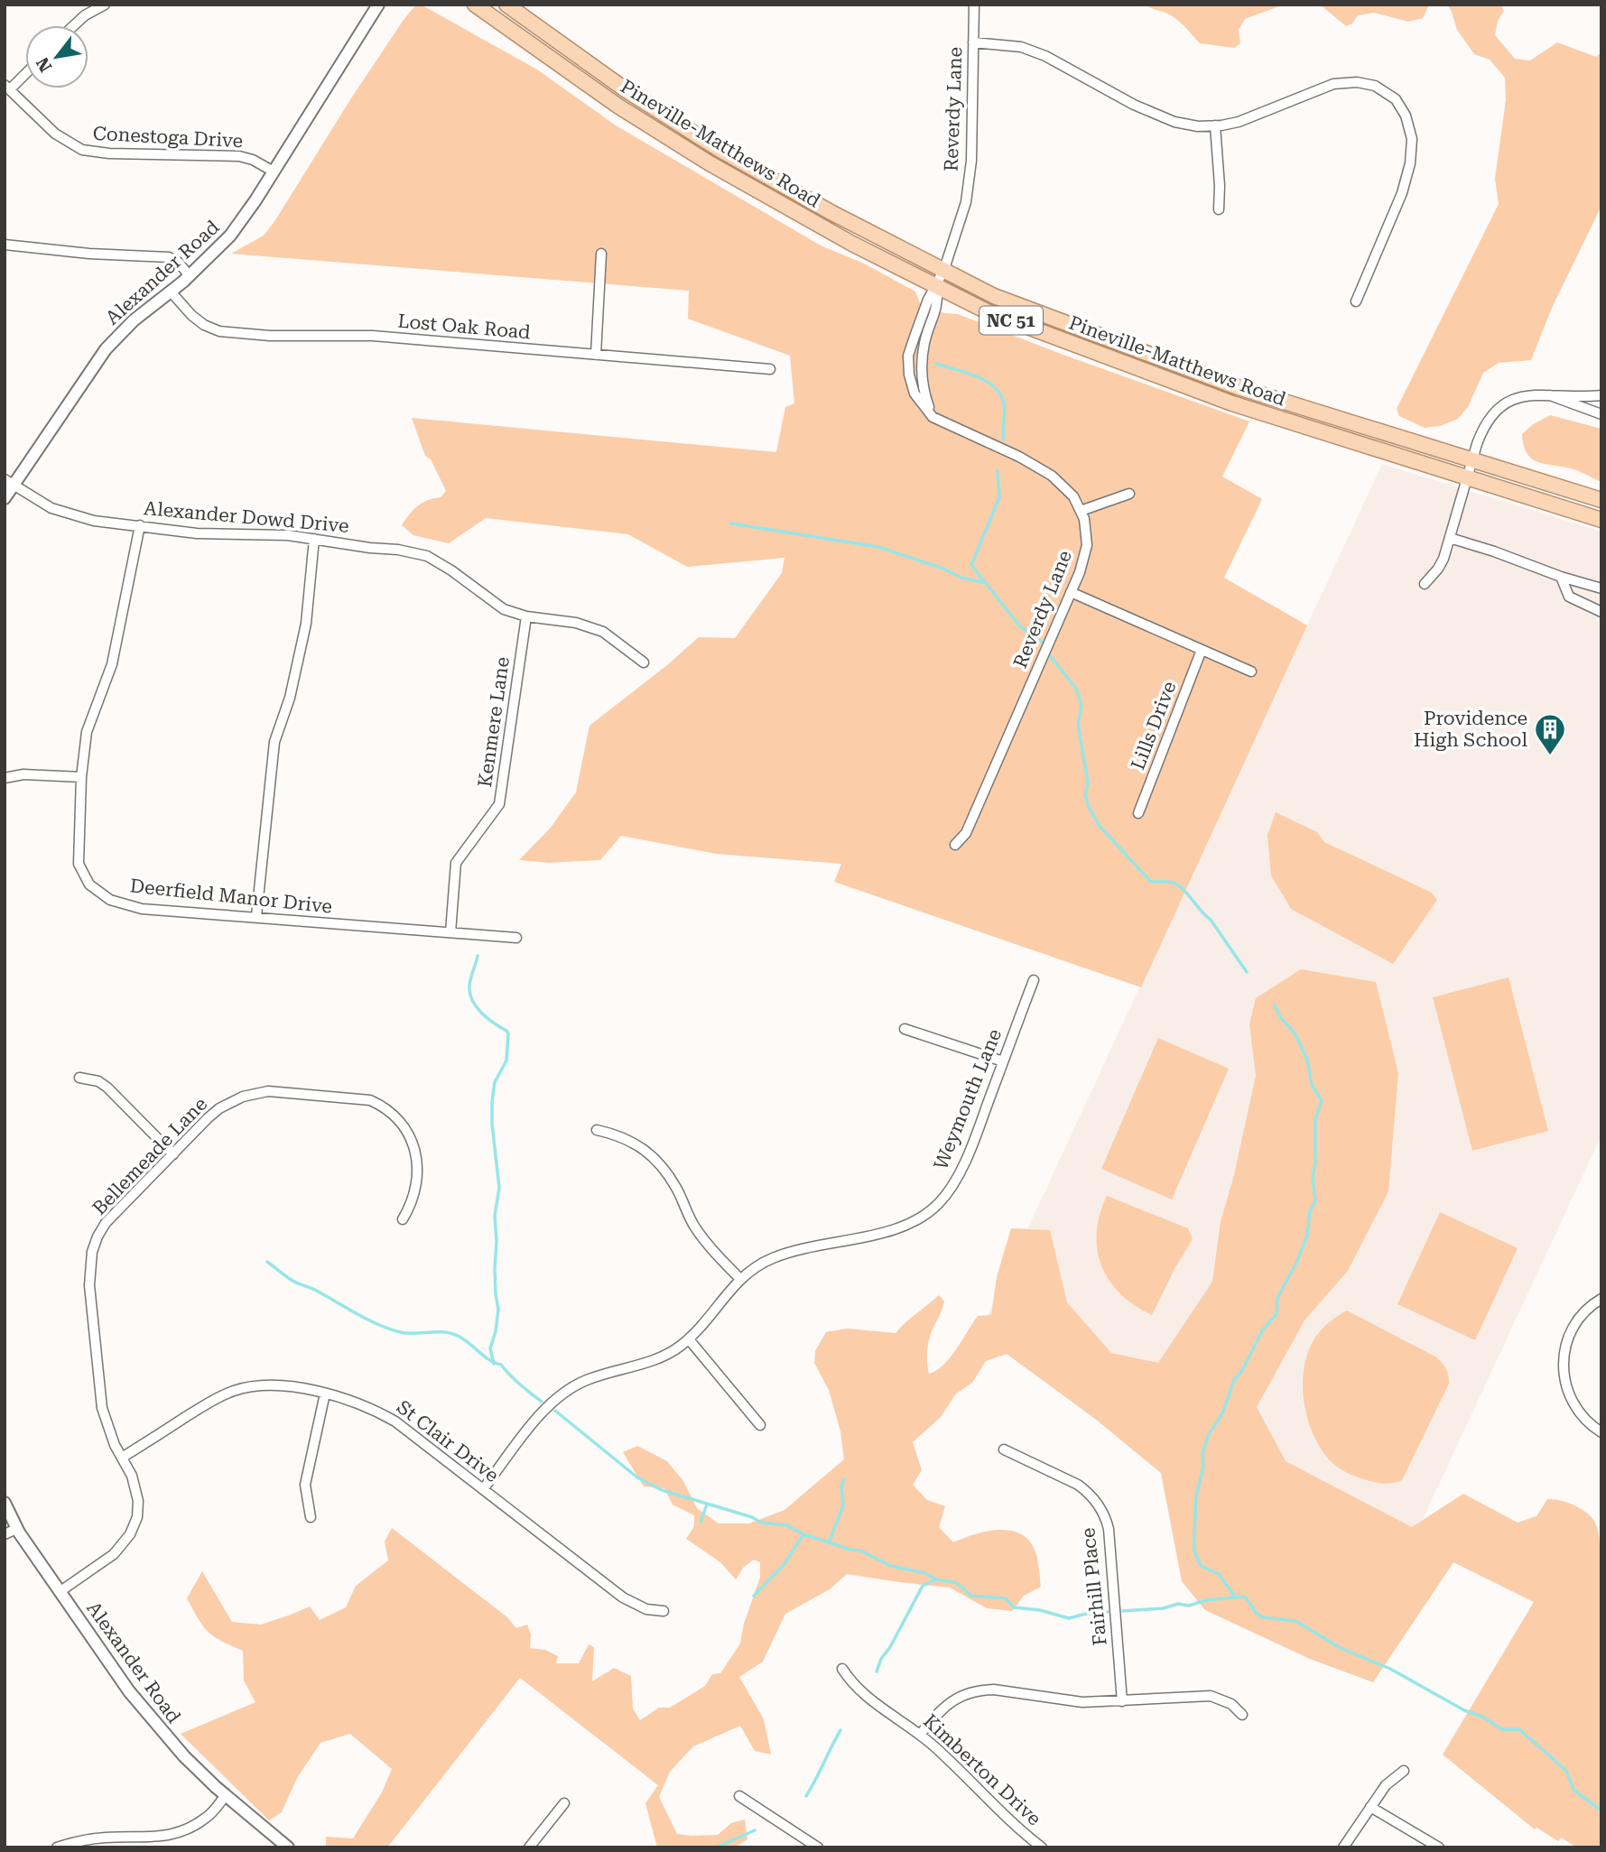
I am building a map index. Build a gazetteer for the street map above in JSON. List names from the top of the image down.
{
  "streets": {
    "main road": ["Pineville-Matthews Road", "NC 51"],
    "street": [
      "Reverdy Lane",
      "Conestoga Drive",
      "Alexander Road",
      "Lost Oak Road",
      "Alexander Dowd Drive",
      "Kenmere Lane",
      "Lills Drive",
      "Deerfield Manor Drive",
      "Weymouth Lane",
      "Bellemeade Lane",
      "St Clair Drive",
      "Fairhill Place",
      "Kimberton Drive"
    ]
  },
  "crossings": [
    ["Reverdy Lane", "Pineville-Matthews Road"],
    ["Conestoga Drive", "Alexander Road"],
    ["Alexander Road", "Lost Oak Road"],
    ["Alexander Road", "Alexander Dowd Drive"],
    ["Alexander Road", "Bellemeade Lane"],
    ["Alexander Dowd Drive", "Kenmere Lane"],
    ["Alexander Dowd Drive", "Deerfield Manor Drive"],
    ["Kenmere Lane", "Deerfield Manor Drive"],
    ["Weymouth Lane", "St Clair Drive"],
    ["Bellemeade Lane", "St Clair Drive"]
  ],
  "places": {
    "building": ["Providence High School"]
  },
  "north": "bottom left"
}
